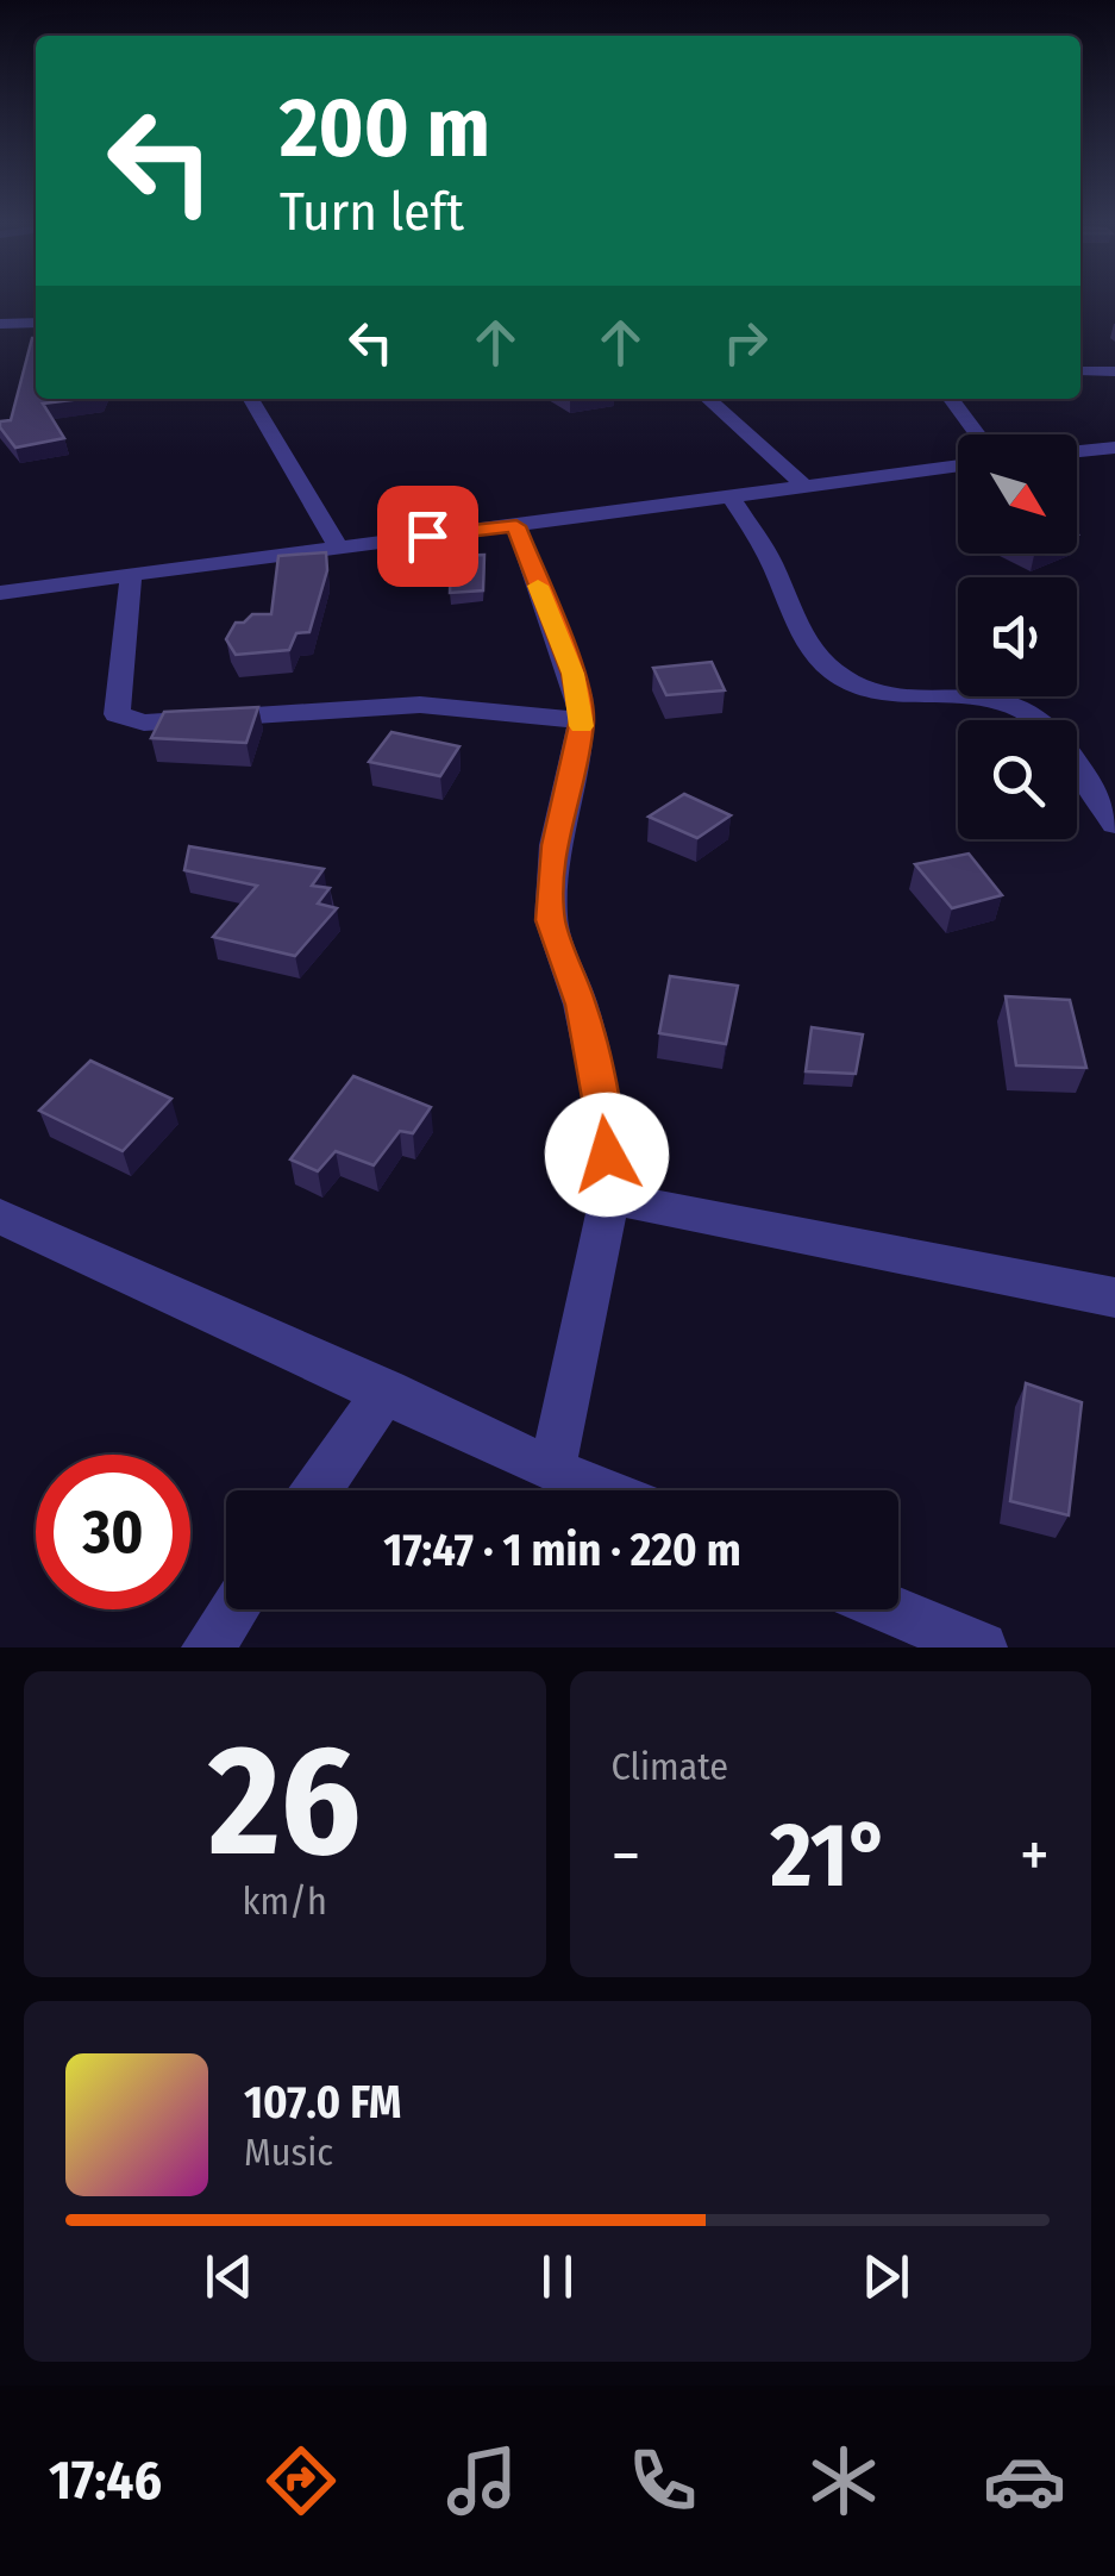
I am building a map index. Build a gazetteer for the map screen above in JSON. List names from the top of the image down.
{
  "north": "bottom right",
  "page": {
    "turn": ["200 m", "Turn left"],
    "limit": "30",
    "trip": "17:47 · 1 min · 220 m",
    "tile": [
      ["26", "km/h"],
      "Climate"
    ],
    "heat": ["−", "21°", "+"],
    "song": ["107.0 FM", "Music"],
    "tabs": "17:46"
  }
}
